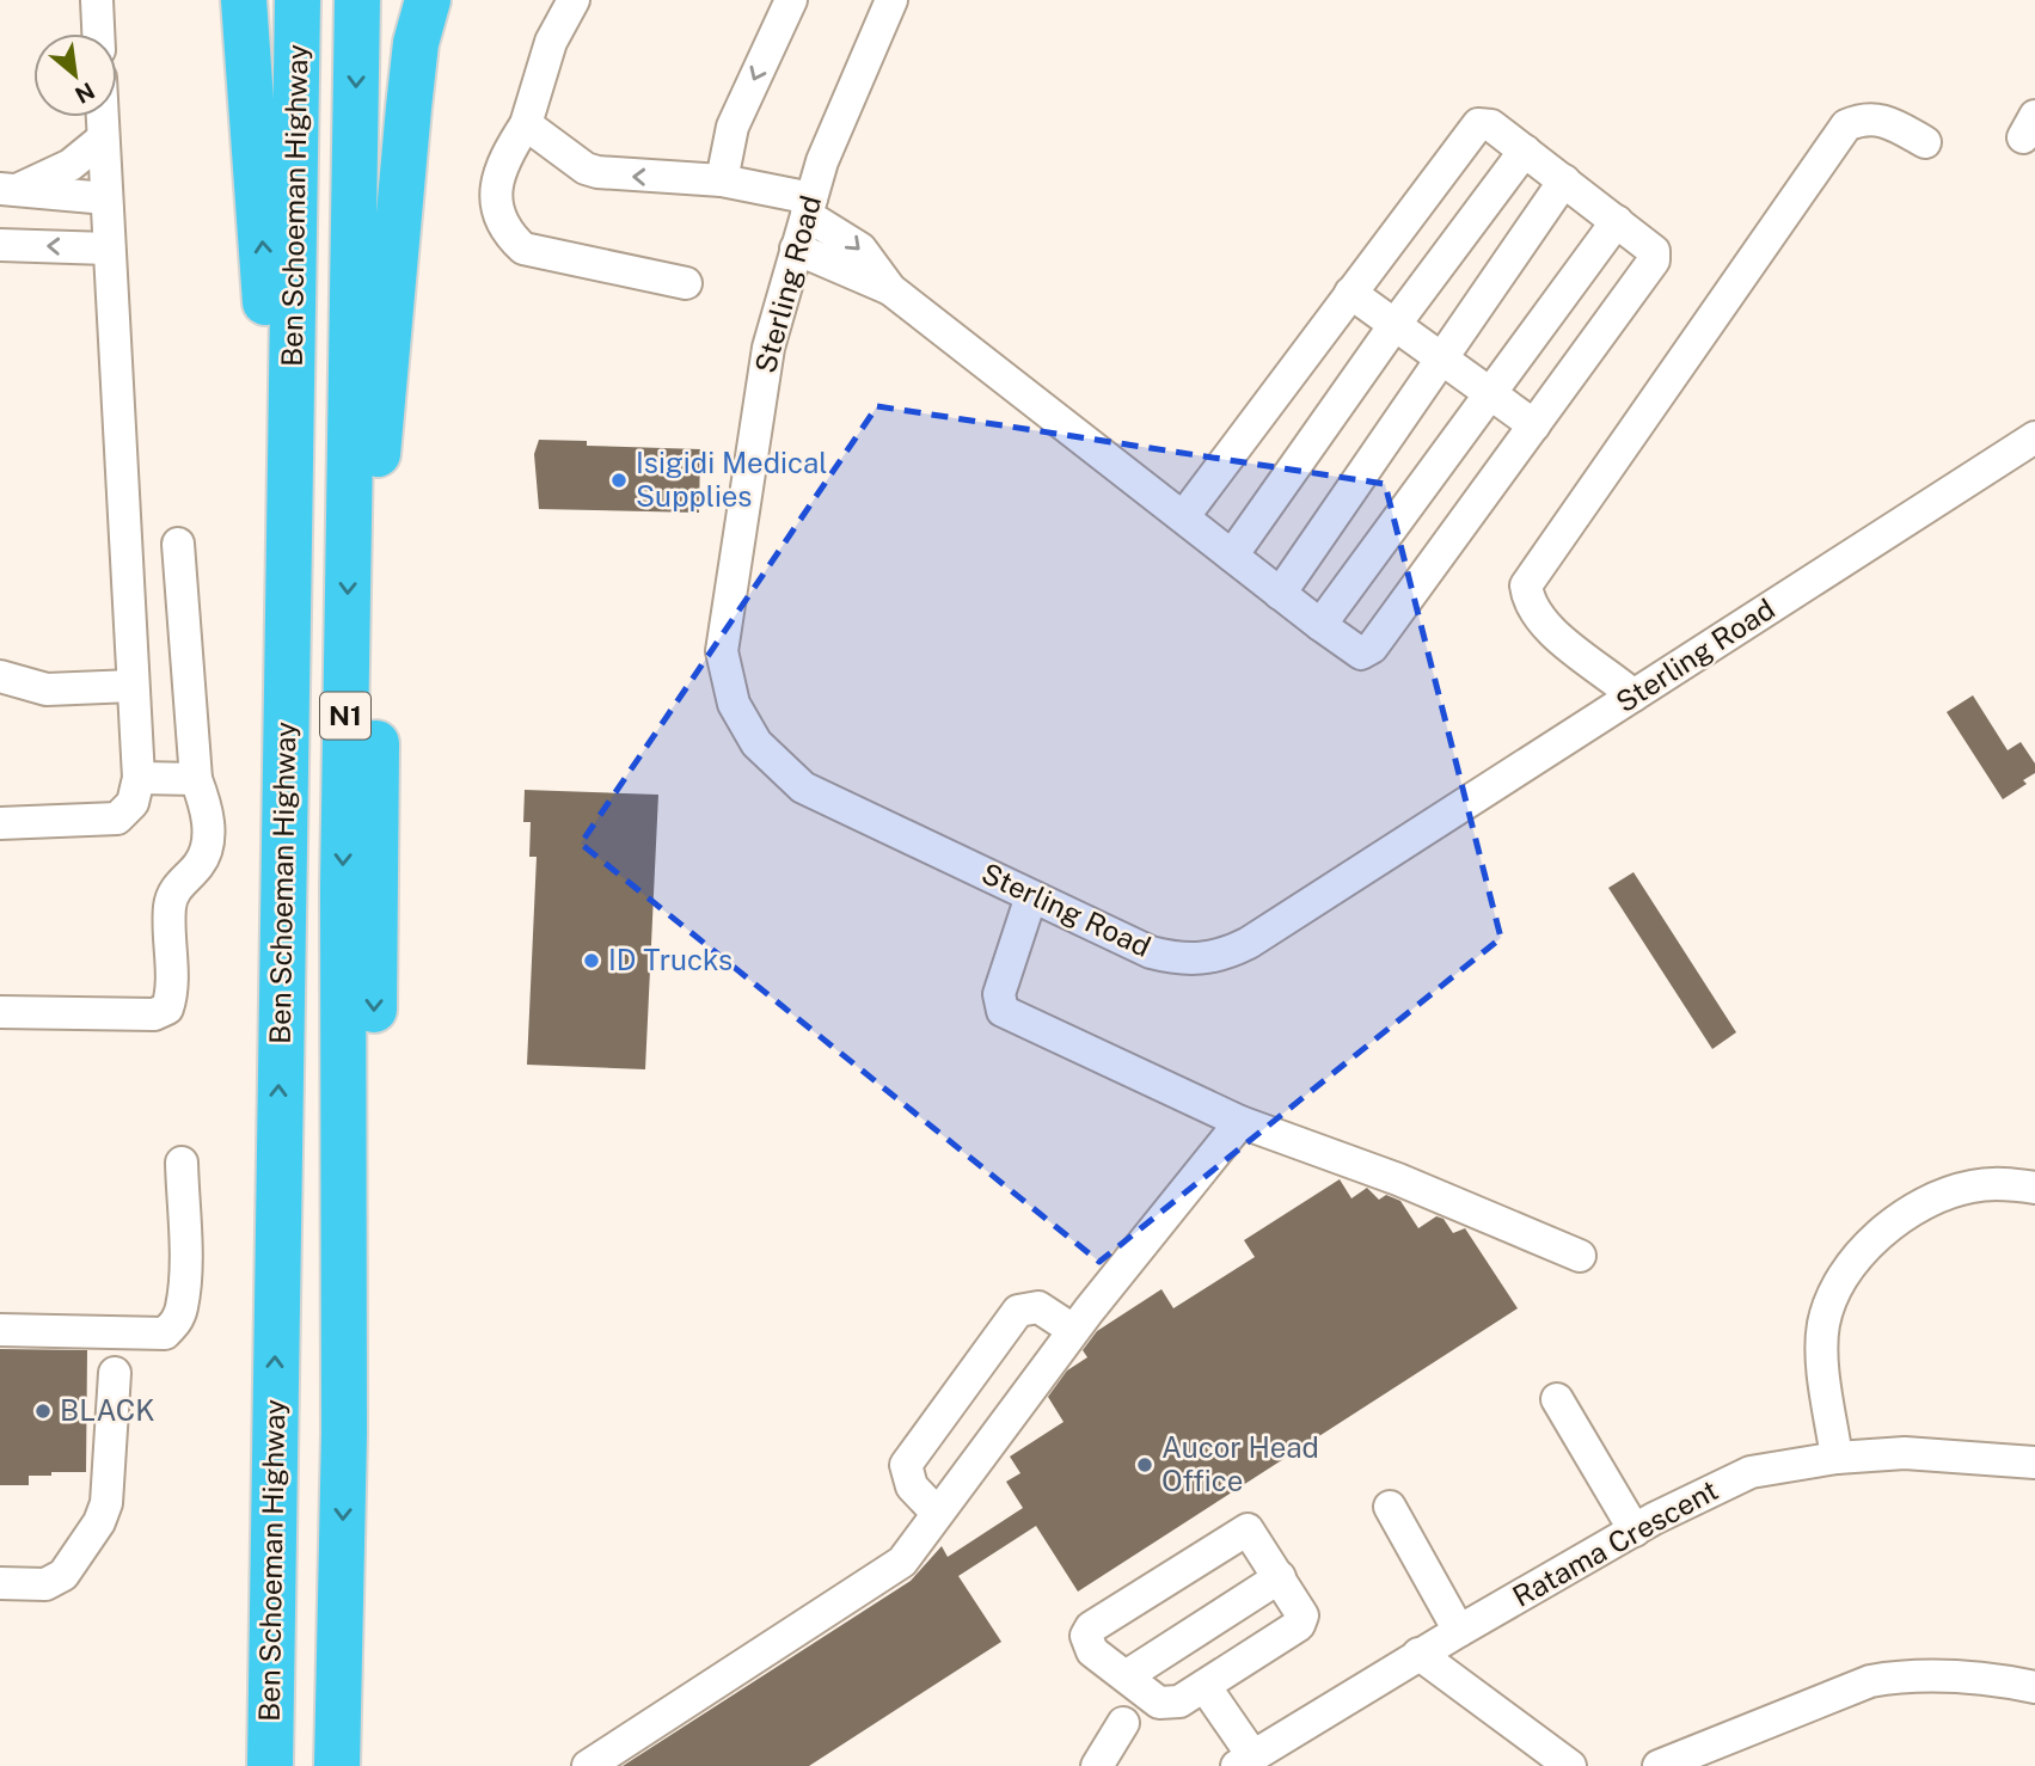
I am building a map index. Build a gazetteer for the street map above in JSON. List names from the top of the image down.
{
  "streets": {
    "highway": ["Ben Schoeman Highway", "N1"],
    "street": ["Sterling Road", "Ratama Crescent"]
  },
  "places": [
    "Isigidi Medical Supplies",
    "ID Trucks",
    "BLACK",
    "Aucor Head Office"
  ],
  "north": "bottom right"
}
